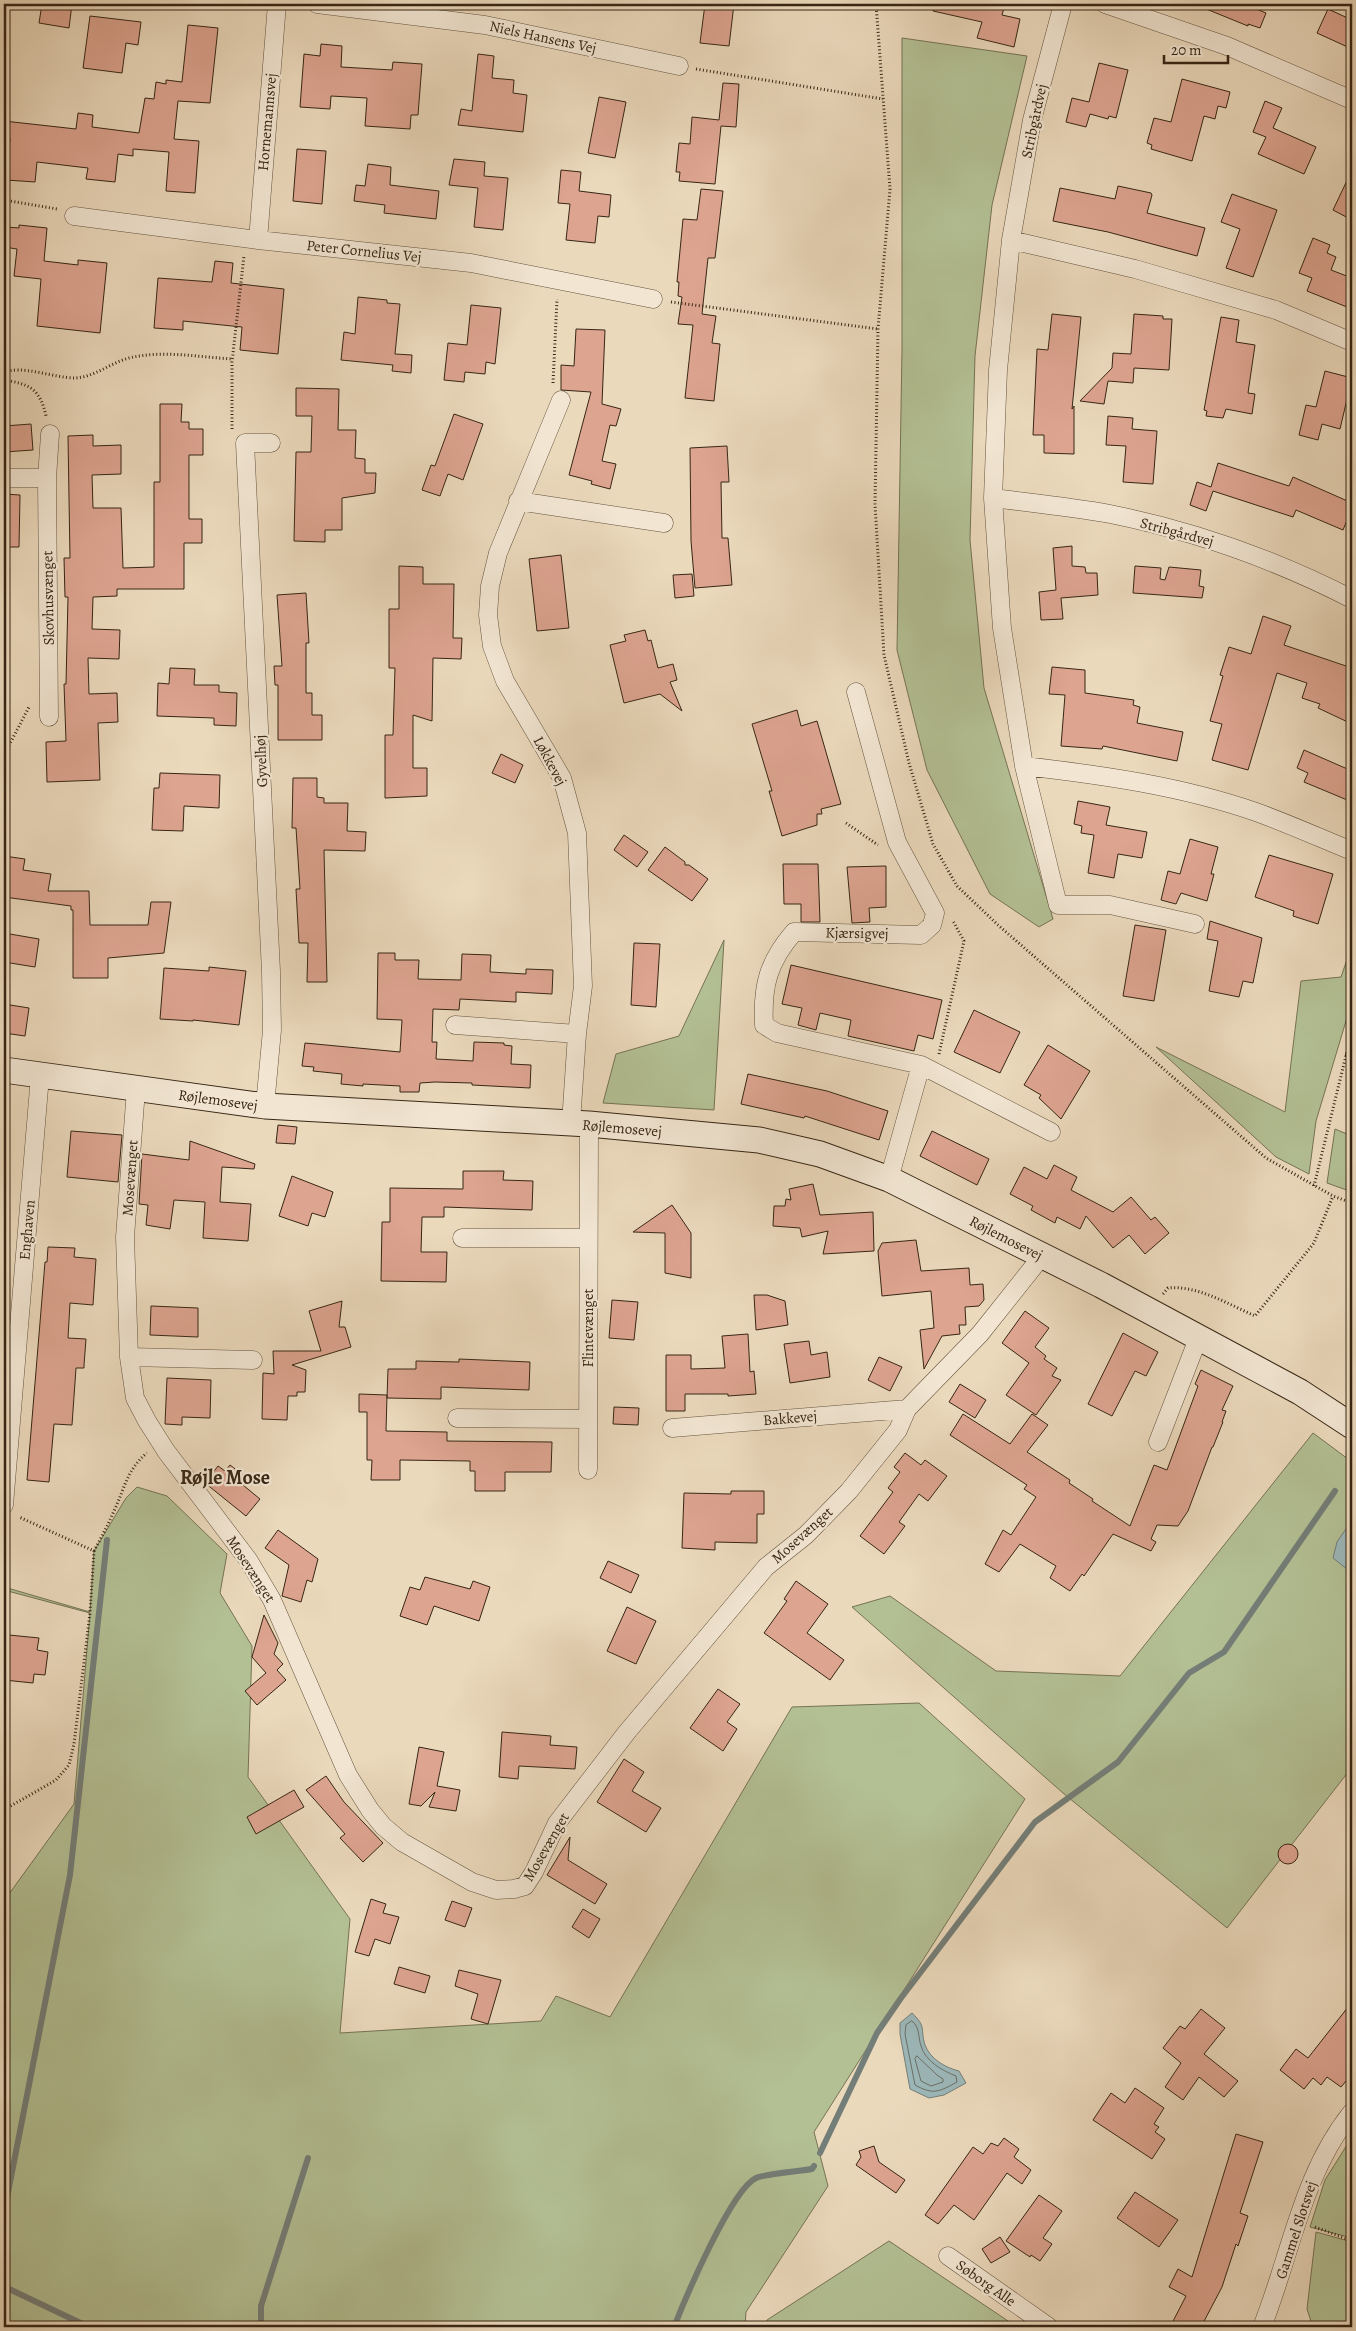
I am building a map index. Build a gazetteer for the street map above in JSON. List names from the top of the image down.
{
  "streets": {
    "street": [
      "Niels Hansens Vej",
      "Stribgårdvej",
      "Hornemannsvej",
      "Peter Cornelius Vej",
      "Skovhusvænget",
      "Gyvelhøj",
      "Løkkevej",
      "Kjærsigvej",
      "Røjlemosevej",
      "Mosevænget",
      "Enghaven",
      "Flintevænget",
      "Bakkevej",
      "Gammel Slotsvej",
      "Søborg Alle"
    ]
  },
  "crossings": [
    ["Hornemannsvej", "Peter Cornelius Vej"],
    ["Gyvelhøj", "Røjlemosevej"],
    ["Løkkevej", "Røjlemosevej"],
    ["Løkkevej", "Flintevænget"],
    ["Røjlemosevej", "Mosevænget"],
    ["Røjlemosevej", "Enghaven"],
    ["Røjlemosevej", "Flintevænget"],
    ["Mosevænget", "Bakkevej"]
  ],
  "districts": ["Røjle Mose"],
  "scale_bar": "20 m"
}
